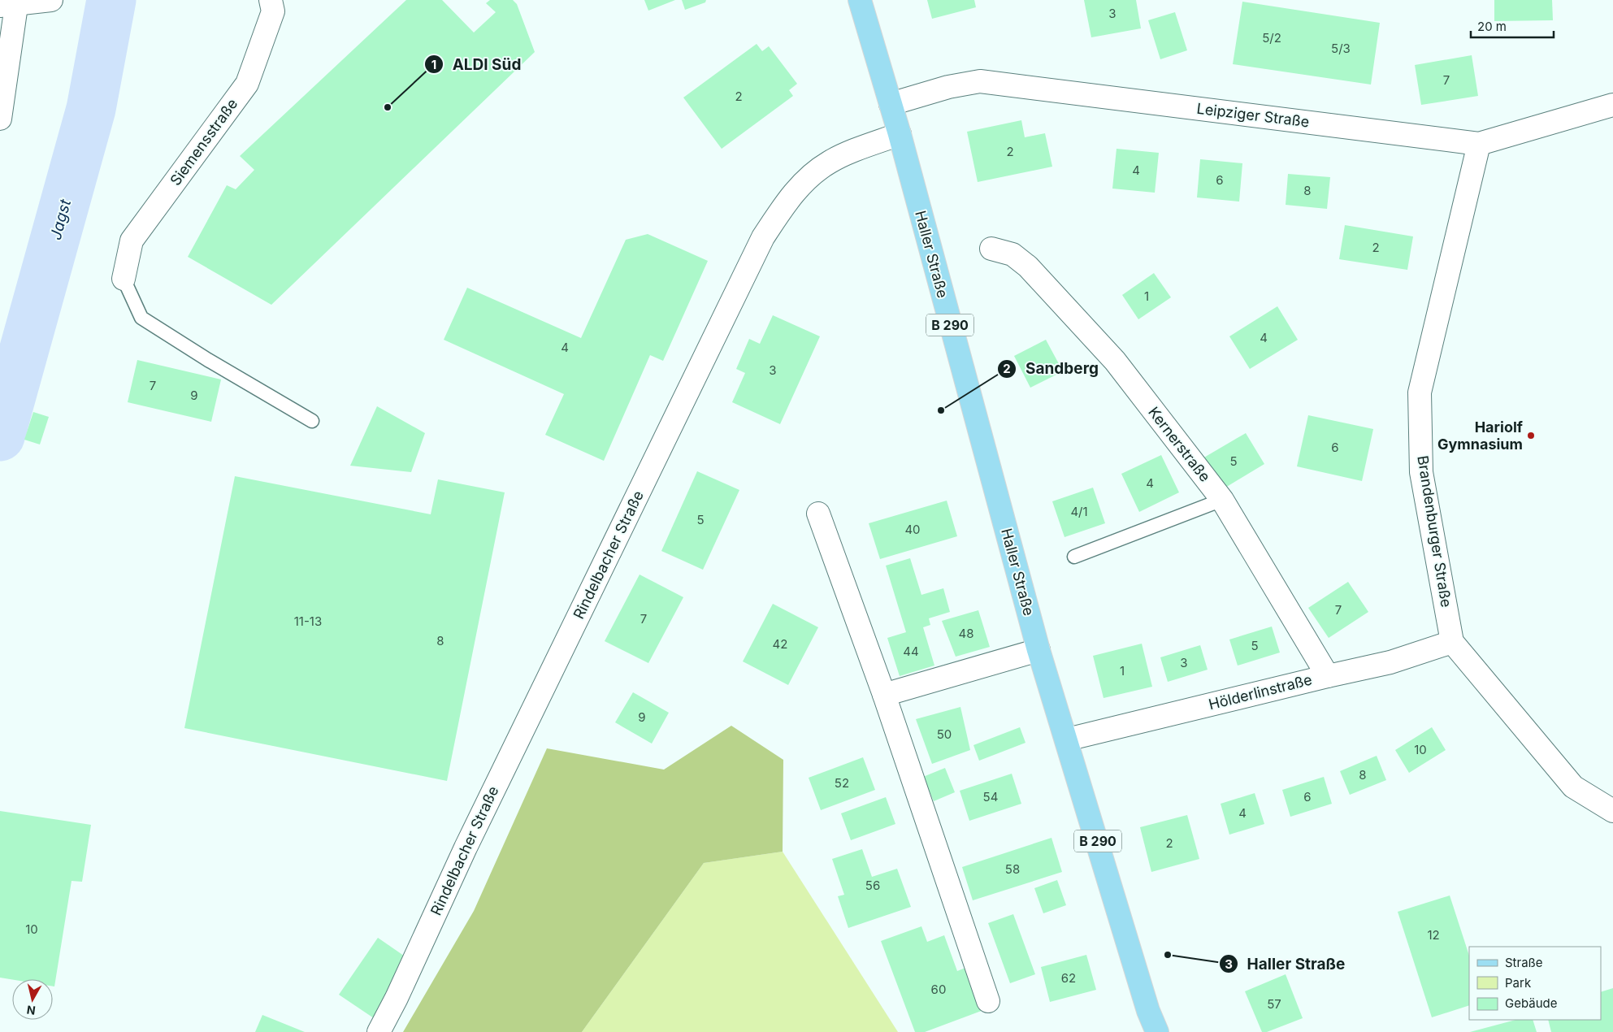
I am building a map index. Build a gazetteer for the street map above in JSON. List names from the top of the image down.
{
  "streets": {
    "main road": ["Haller Straße", "B 290"],
    "street": [
      "Leipziger Straße",
      "Siemensstraße",
      "Kernerstraße",
      "Brandenburger Straße",
      "Rindelbacher Straße",
      "Hölderlinstraße"
    ]
  },
  "crossings": [
    ["Leipziger Straße", "Haller Straße"],
    ["Leipziger Straße", "Brandenburger Straße"],
    ["Haller Straße", "Rindelbacher Straße"],
    ["Haller Straße", "Hölderlinstraße"],
    ["Kernerstraße", "Hölderlinstraße"],
    ["Brandenburger Straße", "Hölderlinstraße"]
  ],
  "water": ["Jagst"],
  "places": [
    "ALDI Süd",
    "Sandberg",
    "Hariolf Gymnasium",
    "Haller Straße"
  ],
  "house_numbers": [
    "3",
    "5/2",
    "5/3",
    "7",
    "2",
    "2",
    "4",
    "6",
    "8",
    "2",
    "1",
    "4",
    "4",
    "3",
    "7",
    "9",
    "6",
    "5",
    "4",
    "4/1",
    "5",
    "40",
    "7",
    "7",
    "11-13",
    "48",
    "8",
    "42",
    "5",
    "44",
    "3",
    "1",
    "9",
    "50",
    "10",
    "8",
    "52",
    "54",
    "6",
    "4",
    "2",
    "58",
    "56",
    "10",
    "12",
    "62",
    "60",
    "57"
  ],
  "legend": ["Straße", "Park", "Gebäude"],
  "scale_bar": "20 m",
  "north": "bottom"
}
